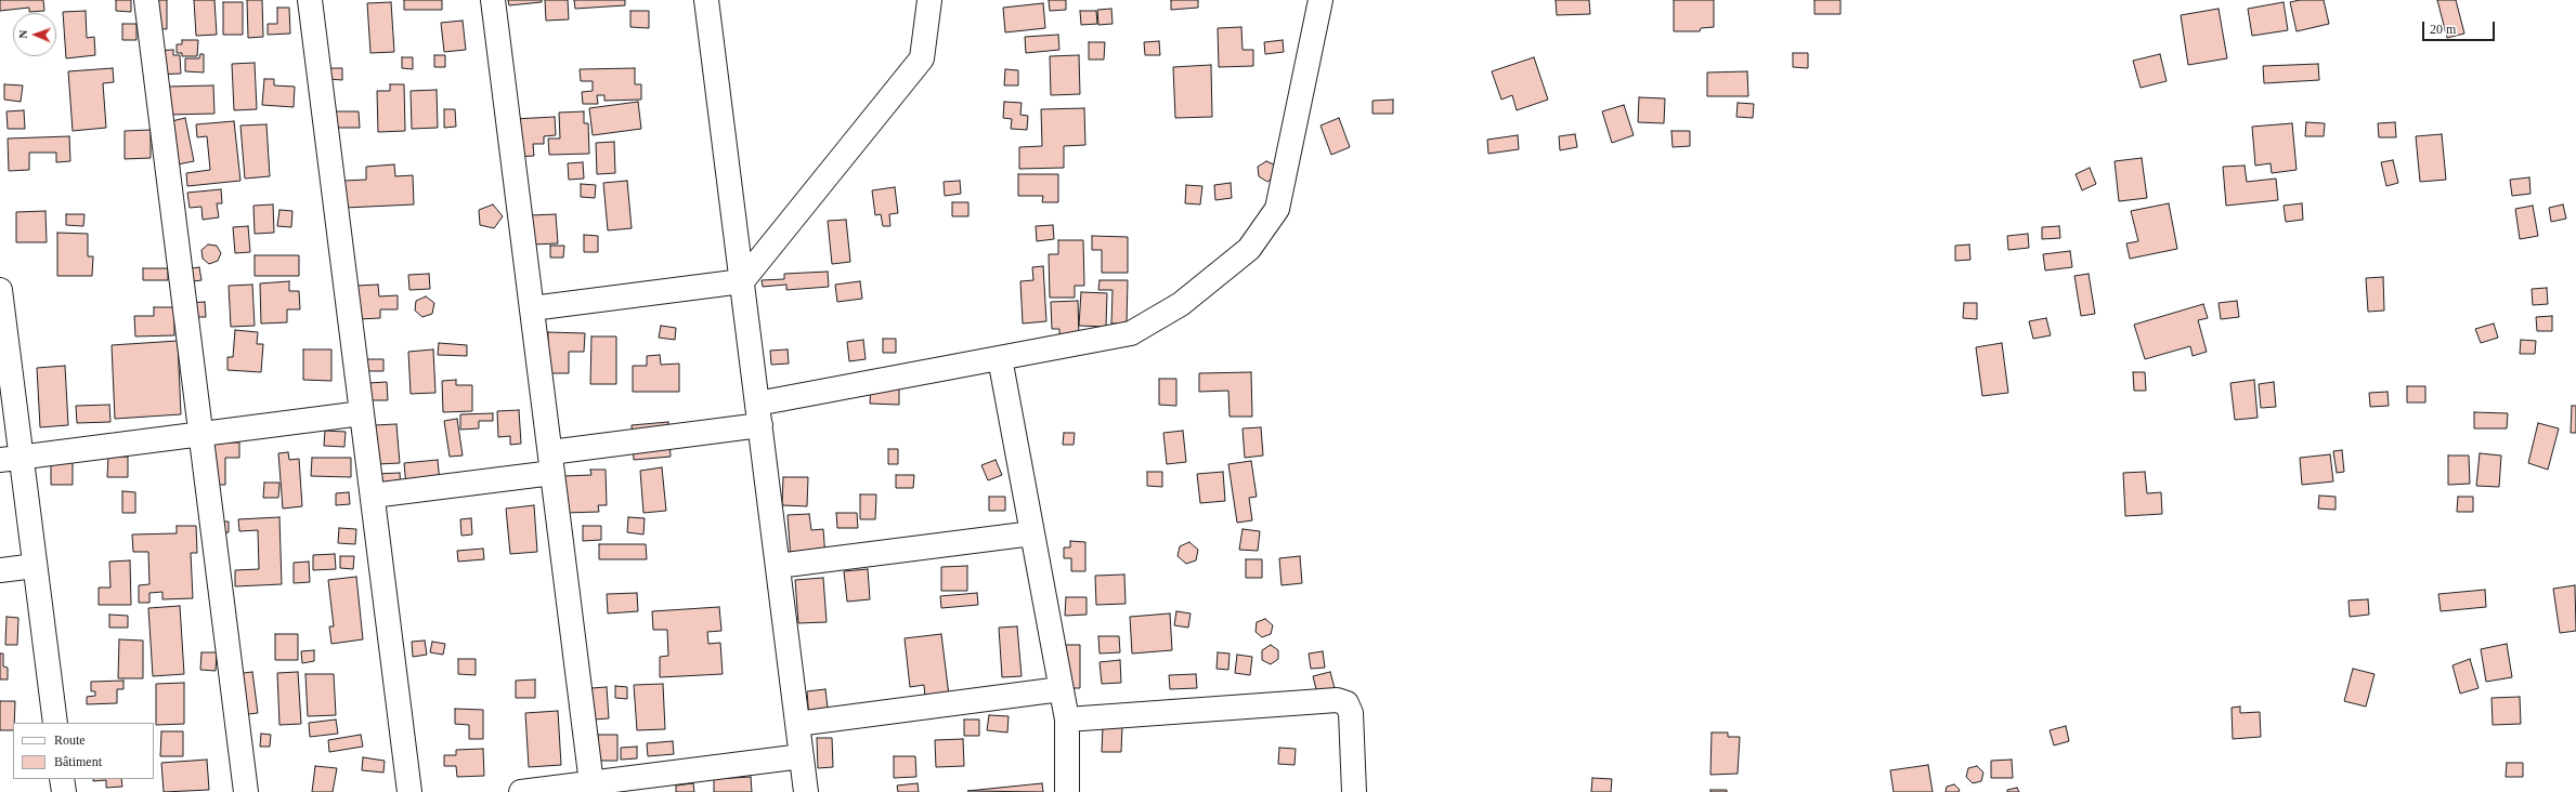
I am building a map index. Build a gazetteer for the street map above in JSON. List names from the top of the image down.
{
  "legend": ["Route", "Bâtiment"],
  "scale_bar": "20 m",
  "north": "left"
}
